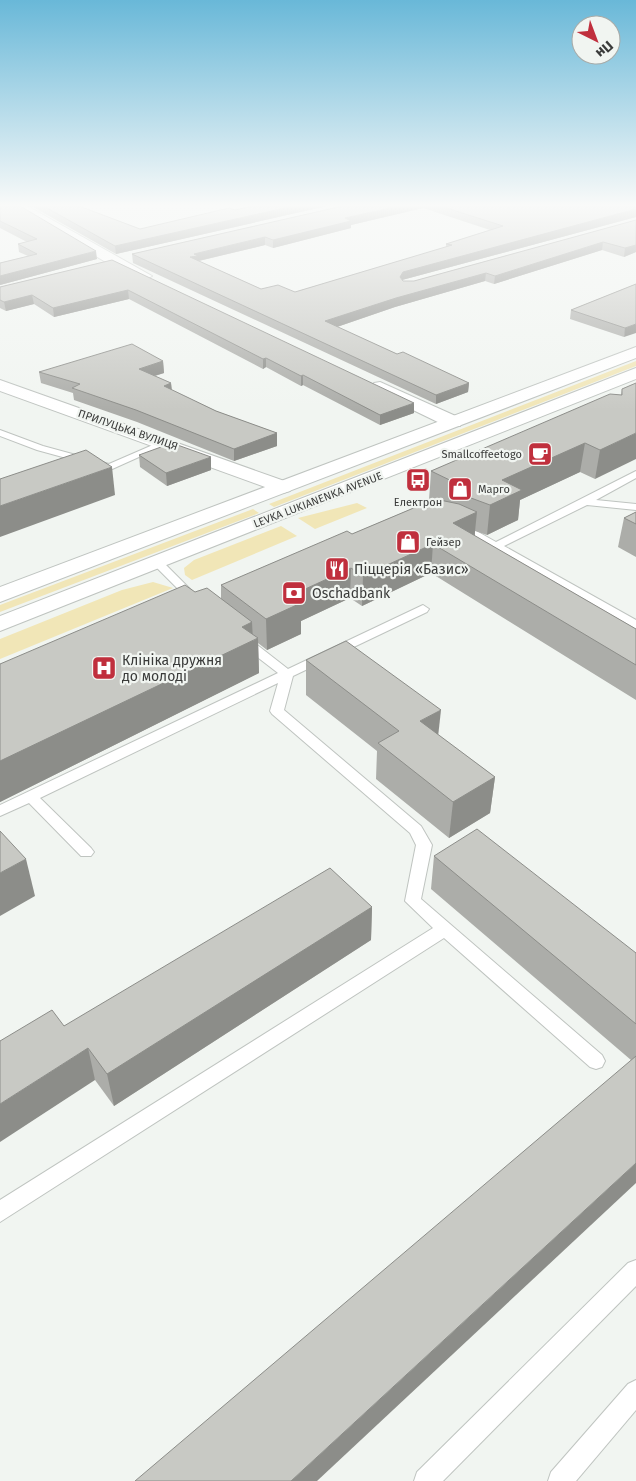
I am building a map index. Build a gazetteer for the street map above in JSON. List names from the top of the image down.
{
  "streets": {
    "main road": ["ПРИЛУЦЬКА ВУЛИЦЯ", "LEVKA LUKIANENKA AVENUE"]
  },
  "crossings": [
    ["ПРИЛУЦЬКА ВУЛИЦЯ", "LEVKA LUKIANENKA AVENUE"]
  ],
  "places": {
    "cafe": ["Smallcoffeetogo"],
    "bus stop": ["Електрон"],
    "shop": ["Марго", "Гейзер"],
    "restaurant": ["Піццерія «Базис»"],
    "bank": ["Oschadbank"],
    "hospital": ["Клініка дружня до молоді"]
  },
  "north": "bottom right"
}
